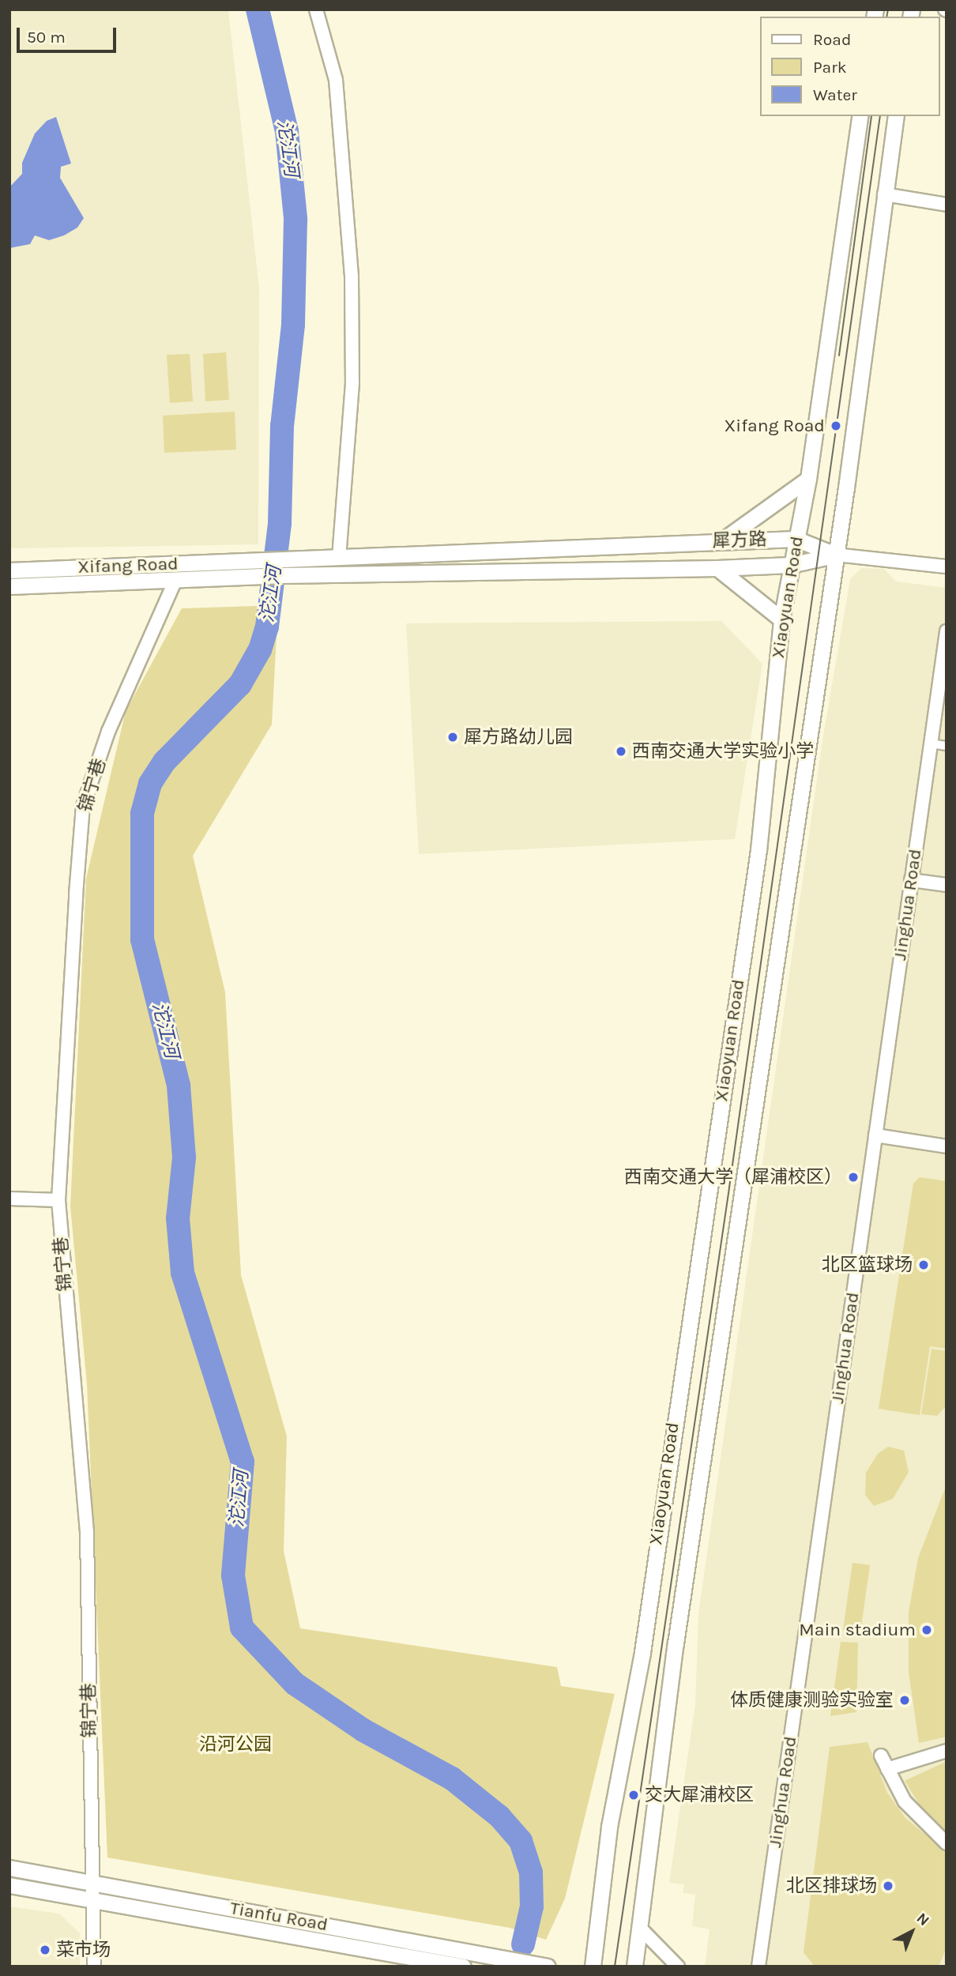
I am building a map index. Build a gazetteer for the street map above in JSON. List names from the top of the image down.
{
  "streets": {
    "street": [
      "犀方路",
      "Xifang Road",
      "Xiaoyuan Road",
      "锦宁巷",
      "Jinghua Road",
      "Tianfu Road"
    ]
  },
  "crossings": [
    ["犀方路", "Xifang Road"],
    ["犀方路", "Xiaoyuan Road"],
    ["Xifang Road", "锦宁巷"],
    ["锦宁巷", "Tianfu Road"]
  ],
  "water": ["沱江河"],
  "parks": ["沿河公园"],
  "places": [
    "Xifang Road",
    "犀方路幼儿园",
    "西南交通大学实验小学",
    "西南交通大学（犀浦校区）",
    "北区篮球场",
    "Main stadium",
    "体质健康测验实验室",
    "交大犀浦校区",
    "北区排球场",
    "菜市场"
  ],
  "legend": ["Road", "Park", "Water"],
  "scale_bar": "50 m",
  "north": "top right"
}
